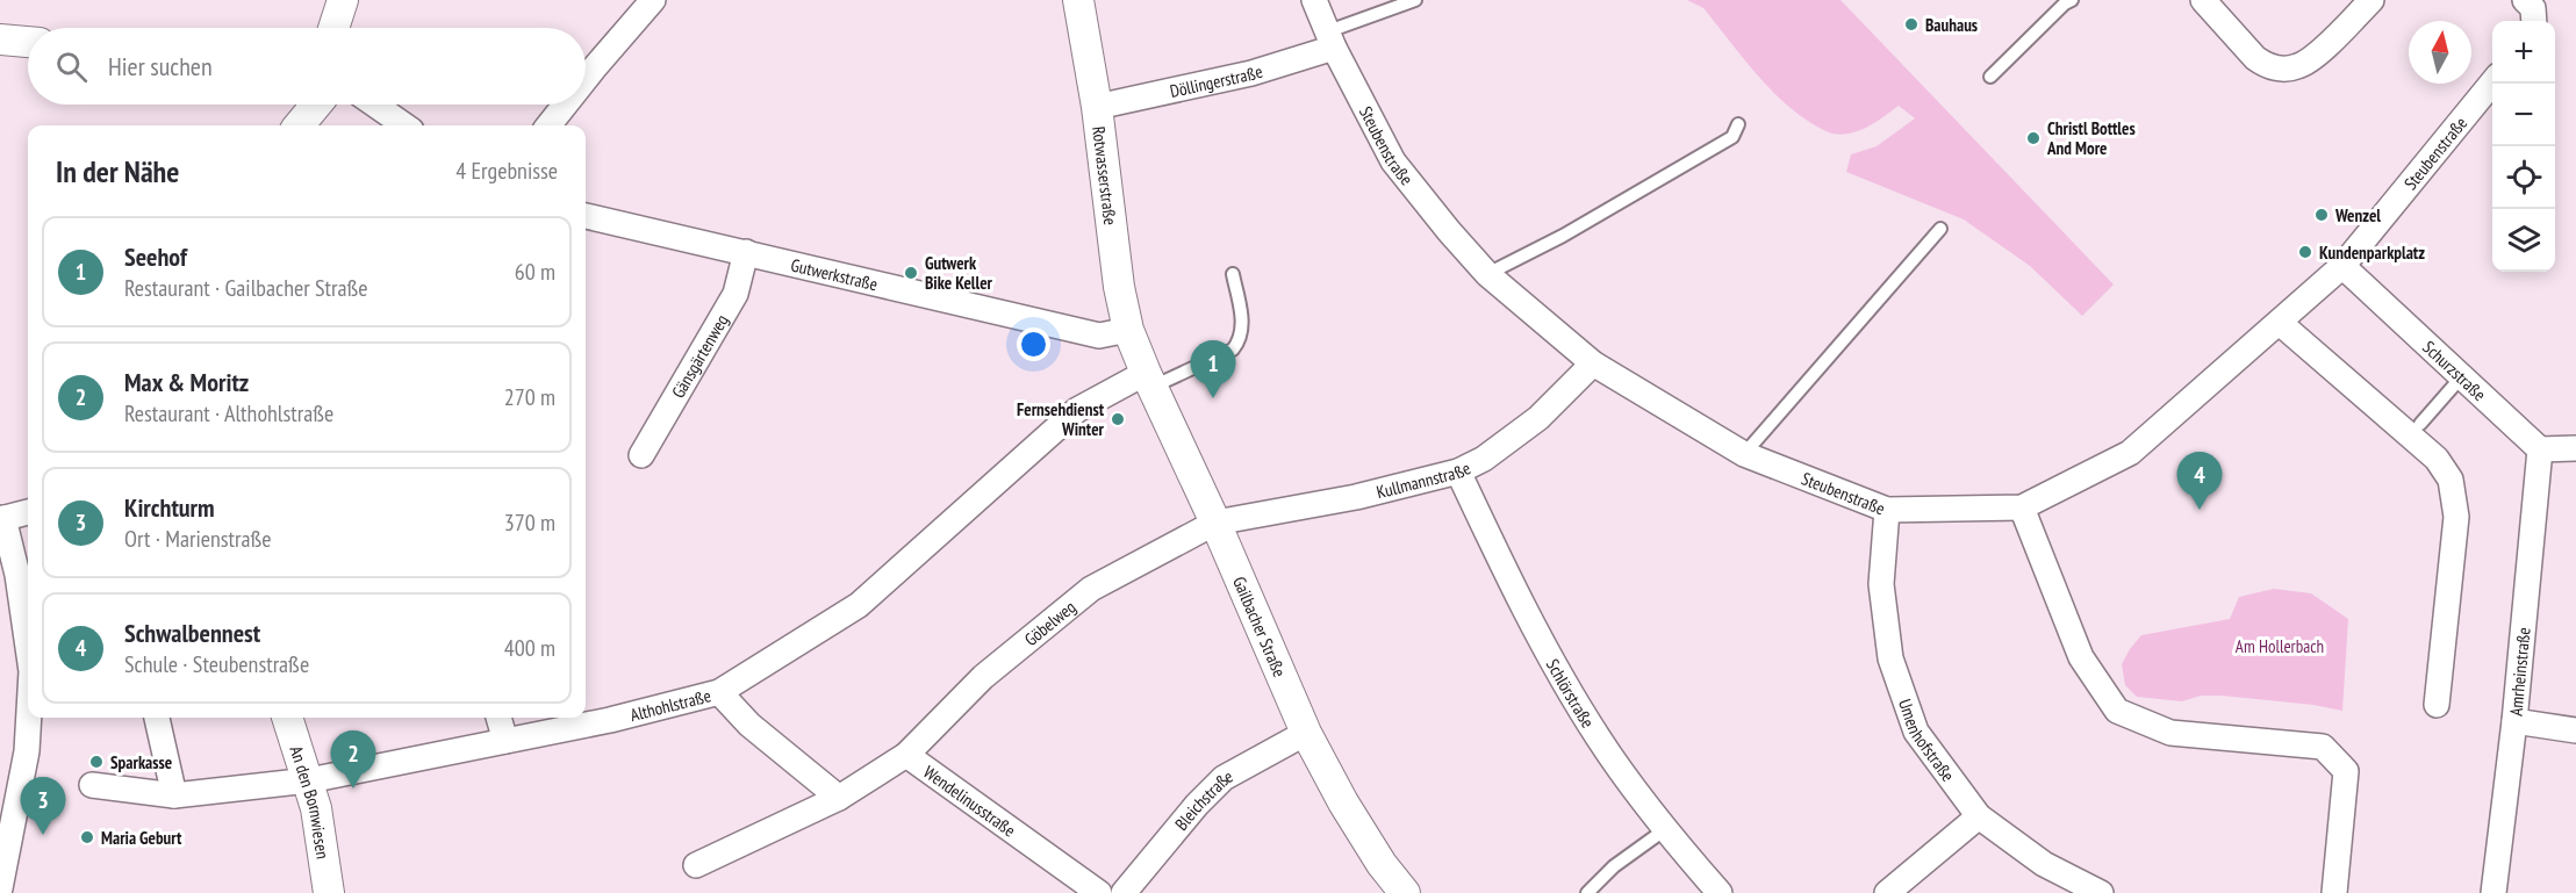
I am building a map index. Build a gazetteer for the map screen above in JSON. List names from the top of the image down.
{
  "streets": {
    "street": [
      "Döllingerstraße",
      "Steubenstraße",
      "Rotwasserstraße",
      "Gutwerkstraße",
      "Gänsgärtenweg",
      "Schurzstraße",
      "Kullmannstraße",
      "Göbelweg",
      "Gailbacher Straße",
      "Amrheinstraße",
      "Schlörstraße",
      "Althohlstraße",
      "Umenhofstraße",
      "Wendelinusstraße",
      "Bleichstraße",
      "An den Bornwiesen"
    ]
  },
  "crossings": [
    ["Döllingerstraße", "Steubenstraße"],
    ["Döllingerstraße", "Rotwasserstraße"],
    ["Steubenstraße", "Schurzstraße"],
    ["Steubenstraße", "Kullmannstraße"],
    ["Steubenstraße", "Umenhofstraße"],
    ["Rotwasserstraße", "Gutwerkstraße"],
    ["Rotwasserstraße", "Gailbacher Straße"],
    ["Rotwasserstraße", "Althohlstraße"],
    ["Gutwerkstraße", "Gänsgärtenweg"],
    ["Gutwerkstraße", "Gailbacher Straße"],
    ["Gutwerkstraße", "Althohlstraße"],
    ["Schurzstraße", "Amrheinstraße"],
    ["Kullmannstraße", "Göbelweg"],
    ["Kullmannstraße", "Gailbacher Straße"],
    ["Kullmannstraße", "Schlörstraße"],
    ["Göbelweg", "Gailbacher Straße"],
    ["Göbelweg", "Wendelinusstraße"],
    ["Gailbacher Straße", "Althohlstraße"],
    ["Gailbacher Straße", "Bleichstraße"],
    ["Althohlstraße", "An den Bornwiesen"]
  ],
  "parks": ["Am Hollerbach"],
  "places": [
    "Bauhaus",
    "Christl Bottles And More",
    "Wenzel",
    "Kundenparkplatz",
    "Gutwerk Bike Keller",
    "Fernsehdienst Winter",
    "Sparkasse",
    "Maria Geburt"
  ],
  "north": "top",
  "page": {
    "map_buttons": ["+", "−"],
    "search": "Hier suchen",
    "heading": ["In der Nähe", "4 Ergebnisse"],
    "list": [
      {
        "mark": "1",
        "name": "Seehof",
        "note": "Restaurant · Gailbacher Straße",
        "value": "60 m"
      },
      {
        "mark": "2",
        "name": "Max & Moritz",
        "note": "Restaurant · Althohlstraße",
        "value": "270 m"
      },
      {
        "mark": "3",
        "name": "Kirchturm",
        "note": "Ort · Marienstraße",
        "value": "370 m"
      },
      {
        "mark": "4",
        "name": "Schwalbennest",
        "note": "Schule · Steubenstraße",
        "value": "400 m"
      }
    ],
    "pins": [
      "1",
      "4",
      "2",
      "3"
    ]
  }
}
